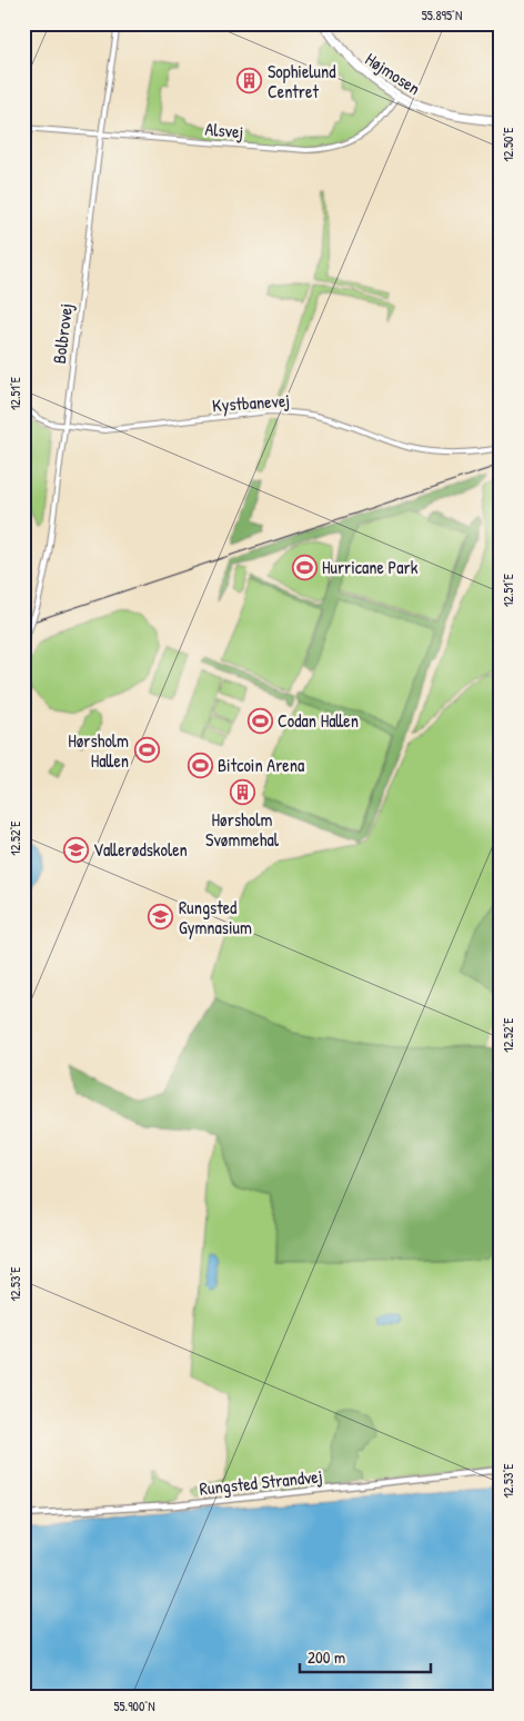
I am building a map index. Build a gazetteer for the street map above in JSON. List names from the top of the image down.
{
  "streets": {
    "main road": ["Rungsted Strandvej"],
    "street": [
      "Højmosen",
      "Alsvej",
      "Bolbrovej",
      "Kystbanevej"
    ]
  },
  "crossings": [
    ["Højmosen", "Alsvej"],
    ["Alsvej", "Bolbrovej"],
    ["Bolbrovej", "Kystbanevej"]
  ],
  "places": {
    "building": ["Sophielund Centret", "Hørsholm Svømmehal"],
    "sports": [
      "Hurricane Park",
      "Codan Hallen",
      "Hørsholm Hallen",
      "Bitcoin Arena"
    ],
    "school or university": ["Vallerødskolen", "Rungsted Gymnasium"]
  },
  "scale_bar": "200 m",
  "coordinates": [
    "55.895°N",
    "12.50°E",
    "12.51°E",
    "12.52°E",
    "12.53°E",
    "55.900°N"
  ]
}
